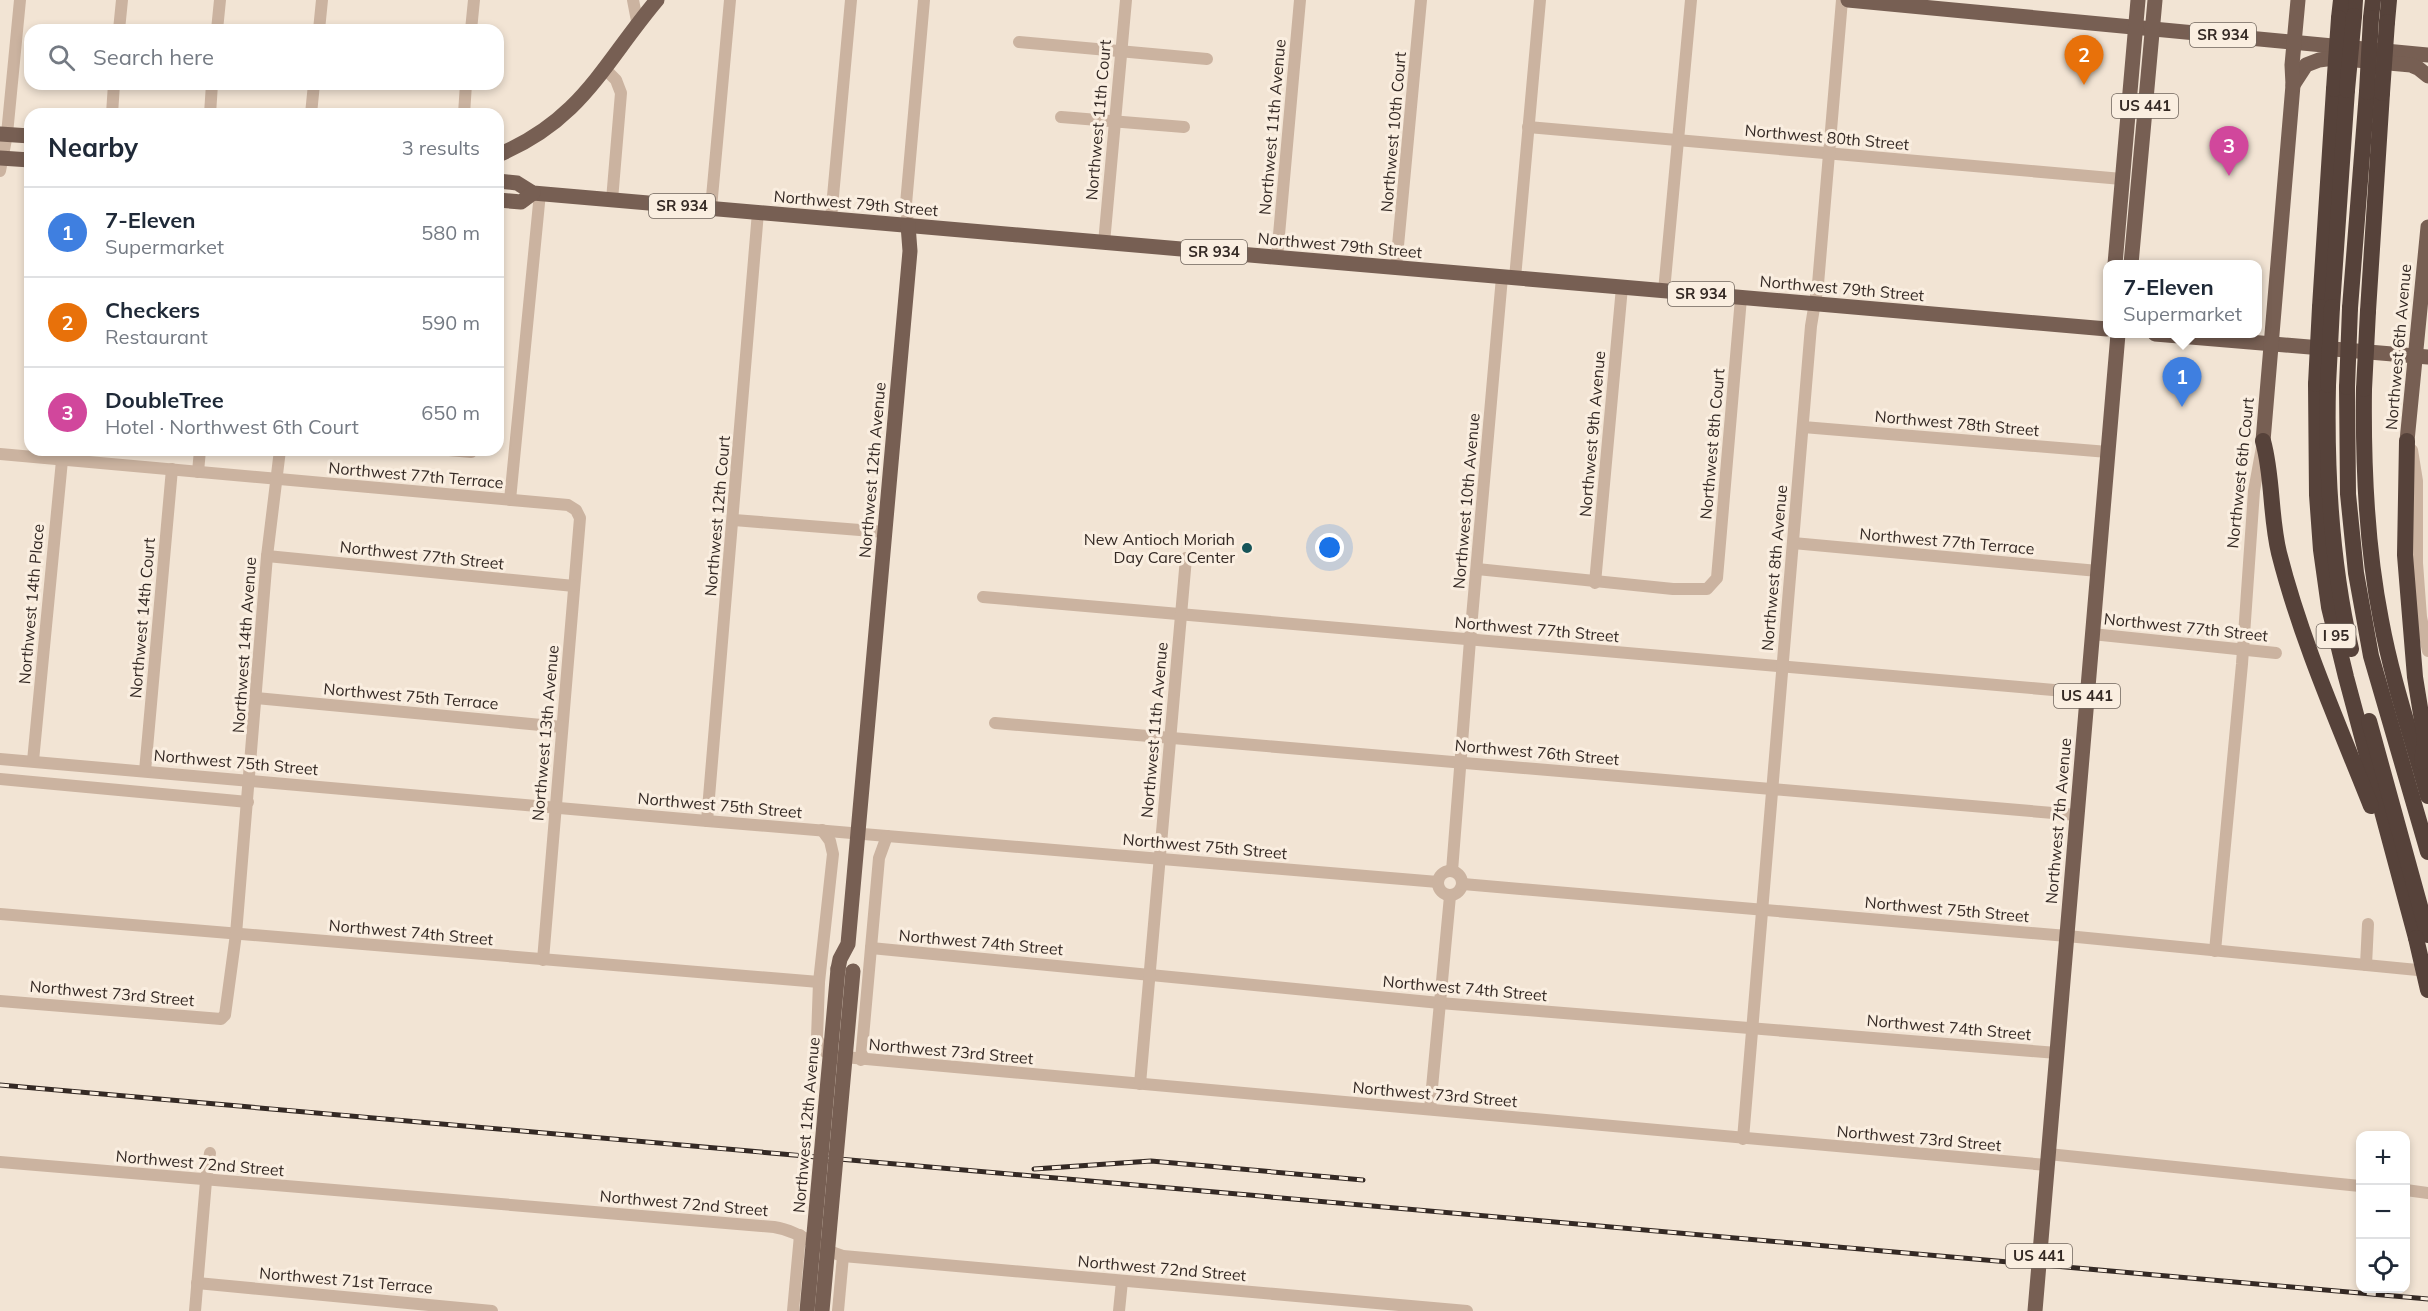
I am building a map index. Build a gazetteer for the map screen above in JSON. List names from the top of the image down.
{
  "streets": {
    "highway": ["I 95"],
    "main road": [
      "SR 934",
      "US 441",
      "Northwest 79th Street",
      "Northwest 6th Avenue",
      "Northwest 12th Avenue",
      "Northwest 6th Court",
      "Northwest 7th Avenue"
    ],
    "street": [
      "Northwest 11th Court",
      "Northwest 11th Avenue",
      "Northwest 10th Court",
      "Northwest 80th Street",
      "Northwest 78th Street",
      "Northwest 9th Avenue",
      "Northwest 8th Court",
      "Northwest 77th Terrace",
      "Northwest 10th Avenue",
      "Northwest 12th Court",
      "Northwest 77th Street",
      "Northwest 8th Avenue",
      "Northwest 14th Place",
      "Northwest 14th Court",
      "Northwest 14th Avenue",
      "Northwest 75th Terrace",
      "Northwest 13th Avenue",
      "Northwest 76th Street",
      "Northwest 75th Street",
      "Northwest 74th Street",
      "Northwest 73rd Street",
      "Northwest 72nd Street",
      "Northwest 71st Terrace"
    ]
  },
  "crossings": [
    ["SR 934", "US 441"],
    ["SR 934", "Northwest 6th Court"],
    ["US 441", "Northwest 80th Street"],
    ["Northwest 11th Court", "Northwest 79th Street"],
    ["Northwest 11th Avenue", "Northwest 79th Street"],
    ["Northwest 11th Avenue", "Northwest 77th Street"],
    ["Northwest 11th Avenue", "Northwest 76th Street"],
    ["Northwest 11th Avenue", "Northwest 75th Street"],
    ["Northwest 11th Avenue", "Northwest 74th Street"],
    ["Northwest 11th Avenue", "Northwest 73rd Street"],
    ["Northwest 10th Court", "Northwest 79th Street"],
    ["Northwest 80th Street", "Northwest 10th Avenue"],
    ["Northwest 80th Street", "Northwest 8th Avenue"],
    ["Northwest 79th Street", "Northwest 9th Avenue"],
    ["Northwest 79th Street", "Northwest 8th Court"],
    ["Northwest 79th Street", "Northwest 12th Avenue"],
    ["Northwest 79th Street", "Northwest 10th Avenue"],
    ["Northwest 79th Street", "Northwest 12th Court"],
    ["Northwest 79th Street", "Northwest 8th Avenue"],
    ["Northwest 78th Street", "Northwest 8th Avenue"],
    ["Northwest 78th Street", "Northwest 7th Avenue"],
    ["Northwest 9th Avenue", "Northwest 8th Court"],
    ["Northwest 12th Avenue", "Northwest 75th Street"],
    ["Northwest 12th Avenue", "Northwest 74th Street"],
    ["Northwest 12th Avenue", "Northwest 73rd Street"],
    ["Northwest 12th Avenue", "Northwest 72nd Street"],
    ["Northwest 6th Court", "Northwest 77th Street"],
    ["Northwest 6th Court", "Northwest 75th Street"],
    ["Northwest 77th Terrace", "Northwest 8th Avenue"],
    ["Northwest 77th Terrace", "Northwest 14th Court"],
    ["Northwest 77th Terrace", "Northwest 14th Avenue"],
    ["Northwest 77th Terrace", "Northwest 13th Avenue"],
    ["Northwest 77th Terrace", "Northwest 7th Avenue"],
    ["Northwest 10th Avenue", "Northwest 77th Street"],
    ["Northwest 10th Avenue", "Northwest 76th Street"],
    ["Northwest 10th Avenue", "Northwest 75th Street"],
    ["Northwest 12th Court", "Northwest 75th Street"],
    ["Northwest 77th Street", "Northwest 8th Avenue"],
    ["Northwest 77th Street", "Northwest 14th Avenue"],
    ["Northwest 77th Street", "Northwest 13th Avenue"],
    ["Northwest 77th Street", "Northwest 7th Avenue"],
    ["Northwest 8th Avenue", "Northwest 76th Street"],
    ["Northwest 8th Avenue", "Northwest 75th Street"],
    ["Northwest 8th Avenue", "Northwest 74th Street"],
    ["Northwest 8th Avenue", "Northwest 73rd Street"],
    ["Northwest 14th Place", "Northwest 75th Street"],
    ["Northwest 14th Court", "Northwest 75th Street"],
    ["Northwest 14th Avenue", "Northwest 75th Terrace"],
    ["Northwest 14th Avenue", "Northwest 75th Street"],
    ["Northwest 14th Avenue", "Northwest 74th Street"],
    ["Northwest 14th Avenue", "Northwest 73rd Street"],
    ["Northwest 75th Terrace", "Northwest 13th Avenue"],
    ["Northwest 13th Avenue", "Northwest 75th Street"],
    ["Northwest 13th Avenue", "Northwest 74th Street"],
    ["Northwest 76th Street", "Northwest 7th Avenue"],
    ["Northwest 75th Street", "Northwest 7th Avenue"],
    ["Northwest 7th Avenue", "Northwest 74th Street"],
    ["Northwest 7th Avenue", "Northwest 73rd Street"]
  ],
  "places": ["New Antioch Moriah Day Care Center"],
  "page": {
    "search": "Search here",
    "pins": ["2", "3", "1"],
    "heading": ["Nearby", "3 results"],
    "list": [
      {
        "mark": "1",
        "name": "7-Eleven",
        "note": "Supermarket",
        "value": "580 m"
      },
      {
        "mark": "2",
        "name": "Checkers",
        "note": "Restaurant",
        "value": "590 m"
      },
      {
        "mark": "3",
        "name": "DoubleTree",
        "note": "Hotel · Northwest 6th Court",
        "value": "650 m"
      }
    ],
    "popup": ["7-Eleven", "Supermarket"],
    "map_buttons": ["+", "−"]
  }
}
